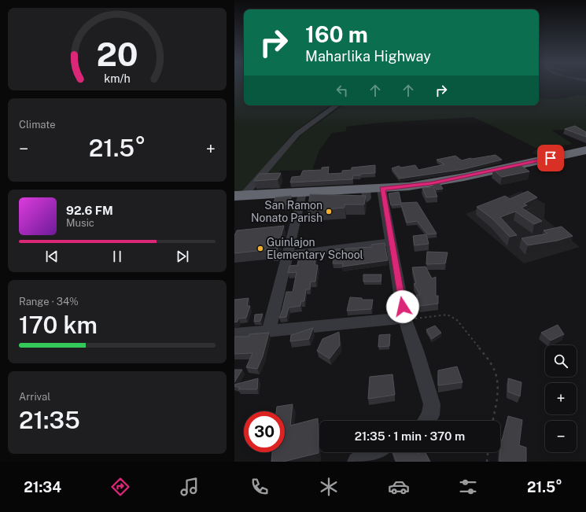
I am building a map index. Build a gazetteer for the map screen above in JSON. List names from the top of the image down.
{
  "places": ["San Ramon Nonato Parish", "Guinlajon Elementary School"],
  "page": {
    "turn": ["160 m", "Maharlika Highway"],
    "tile": [
      "Climate",
      ["Range · 34%", "170 km"],
      ["Arrival", "21:35"]
    ],
    "heat": ["−", "21.5°", "+"],
    "song": ["92.6 FM", "Music"],
    "map_buttons": ["+", "−"],
    "limit": "30",
    "trip": "21:35 · 1 min · 370 m",
    "tabs": ["21:34", "21.5°"],
    "gauge": ["20", "km/h"]
  }
}
